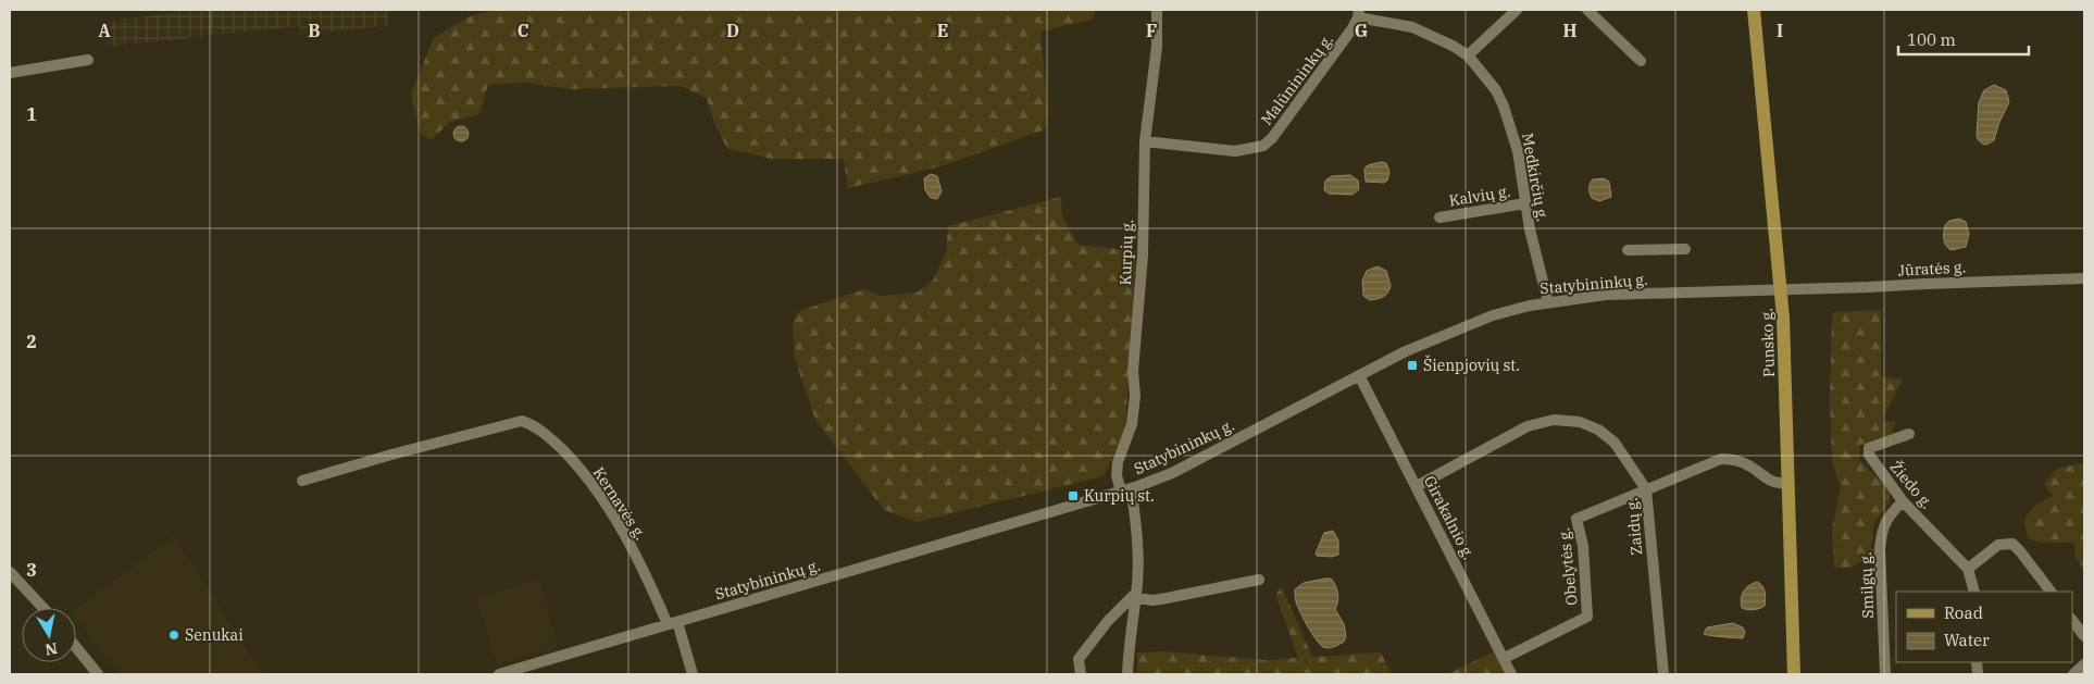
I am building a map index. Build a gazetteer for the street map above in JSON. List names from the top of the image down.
{
  "streets": {
    "main road": ["Punsko g."],
    "street": [
      "Malūnininkų g.",
      "Medkirčių g.",
      "Kalvių g.",
      "Kurpių g.",
      "Jūratės g.",
      "Statybininkų g.",
      "Žiedo g.",
      "Kernavės g.",
      "Girakalnio g.",
      "Zaidų g.",
      "Obelytės g.",
      "Smilgų g."
    ]
  },
  "crossings": [
    ["Malūnininkų g.", "Medkirčių g."],
    ["Malūnininkų g.", "Kurpių g."],
    ["Medkirčių g.", "Kalvių g."],
    ["Medkirčių g.", "Statybininkų g."],
    ["Kurpių g.", "Statybininkų g."],
    ["Jūratės g.", "Statybininkų g."],
    ["Jūratės g.", "Punsko g."],
    ["Statybininkų g.", "Punsko g."],
    ["Statybininkų g.", "Kernavės g."],
    ["Statybininkų g.", "Girakalnio g."],
    ["Punsko g.", "Obelytės g."],
    ["Žiedo g.", "Smilgų g."],
    ["Girakalnio g.", "Zaidų g."],
    ["Girakalnio g.", "Obelytės g."],
    ["Zaidų g.", "Obelytės g."]
  ],
  "places": {
    "transit": ["Šienpjovių st.", "Kurpių st."],
    "other": ["Senukai"]
  },
  "legend": ["Road", "Water"],
  "scale_bar": "100 m",
  "north": "bottom",
  "grid": {
    "columns": [
      "A",
      "B",
      "C",
      "D",
      "E",
      "F",
      "G",
      "H",
      "I"
    ],
    "rows": ["1", "2", "3"]
  }
}
